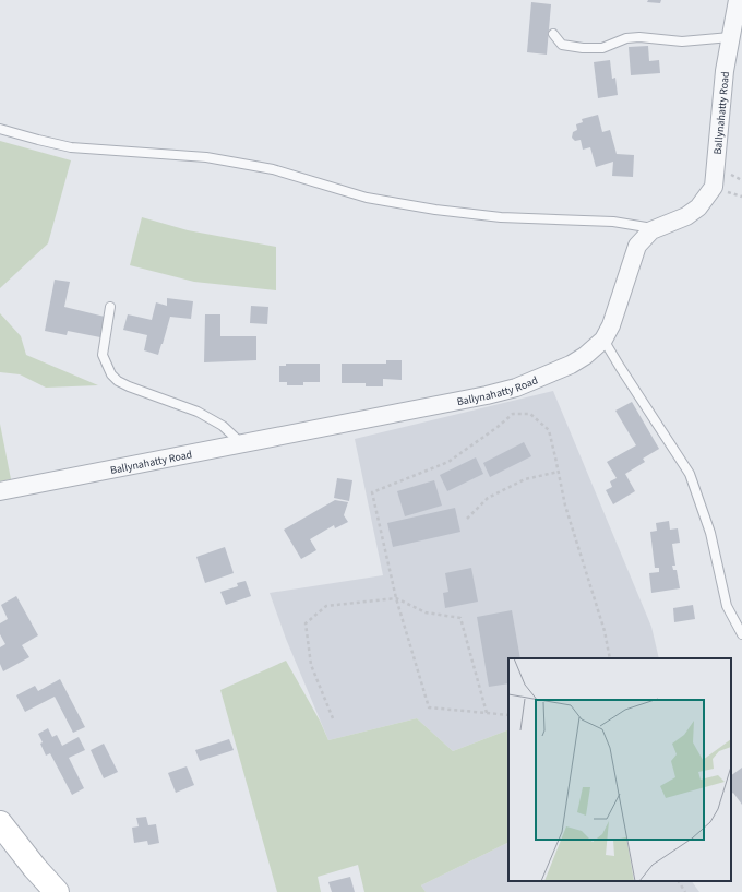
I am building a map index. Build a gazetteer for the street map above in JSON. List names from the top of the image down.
{
  "streets": {
    "street": ["Ballynahatty Road"]
  }
}
